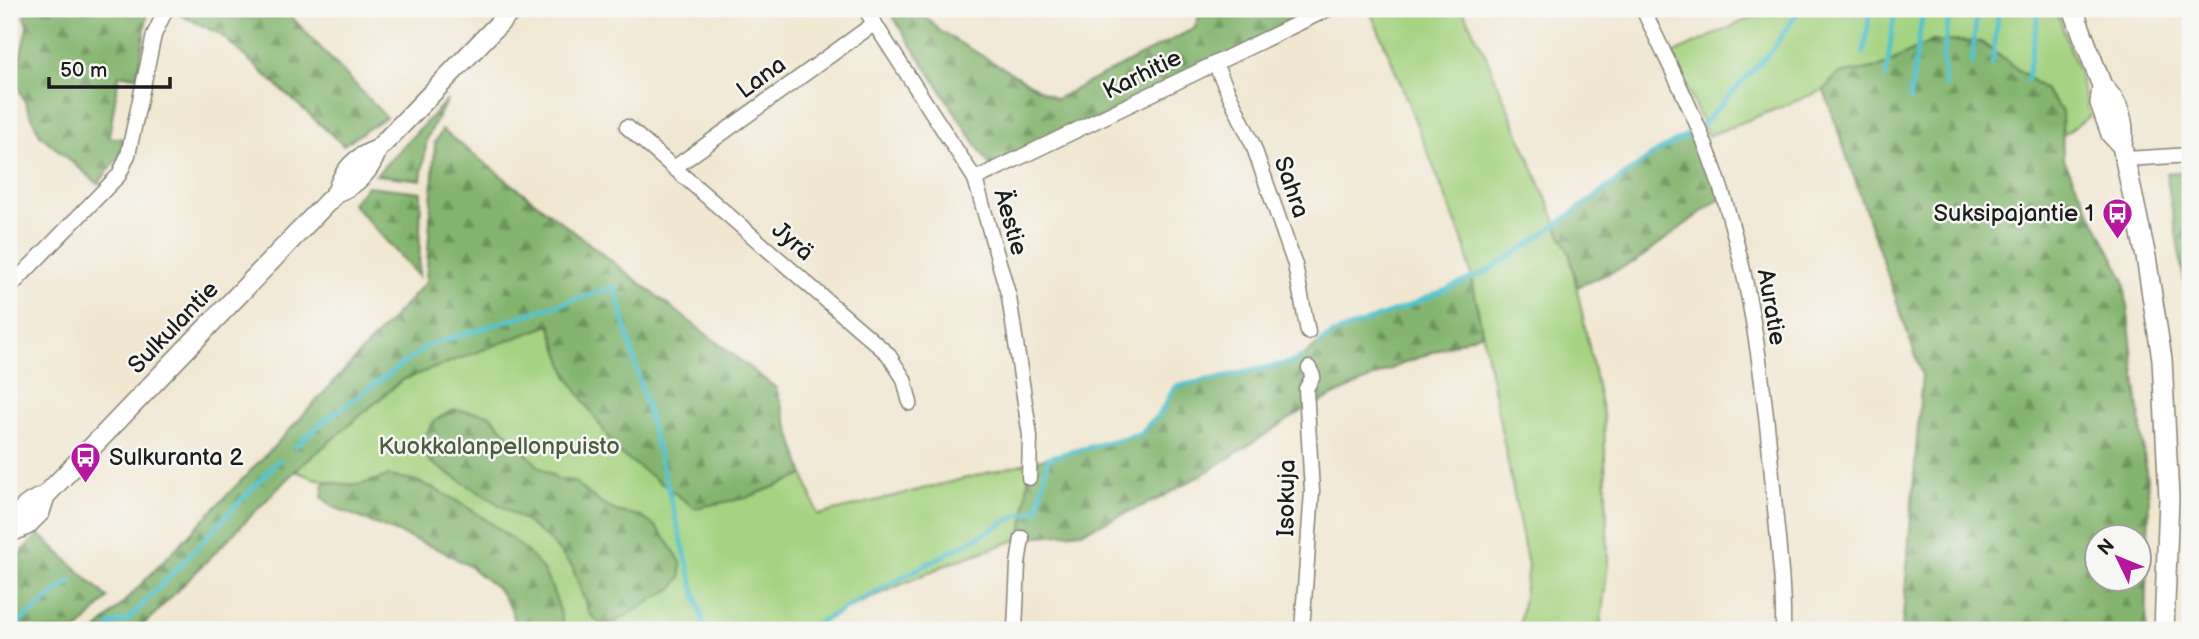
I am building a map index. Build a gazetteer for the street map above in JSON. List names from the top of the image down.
{
  "streets": {
    "main road": ["Sulkulantie"],
    "street": [
      "Karhitie",
      "Lana",
      "Sahra",
      "Äestie",
      "Jyrä",
      "Auratie",
      "Isokuja"
    ]
  },
  "crossings": [
    ["Karhitie", "Sahra"],
    ["Karhitie", "Äestie"],
    ["Lana", "Äestie"],
    ["Lana", "Jyrä"]
  ],
  "parks": ["Kuokkalanpellonpuisto"],
  "places": {
    "bus stop": ["Suksipajantie 1", "Sulkuranta 2"]
  },
  "scale_bar": "50 m",
  "north": "top left"
}
